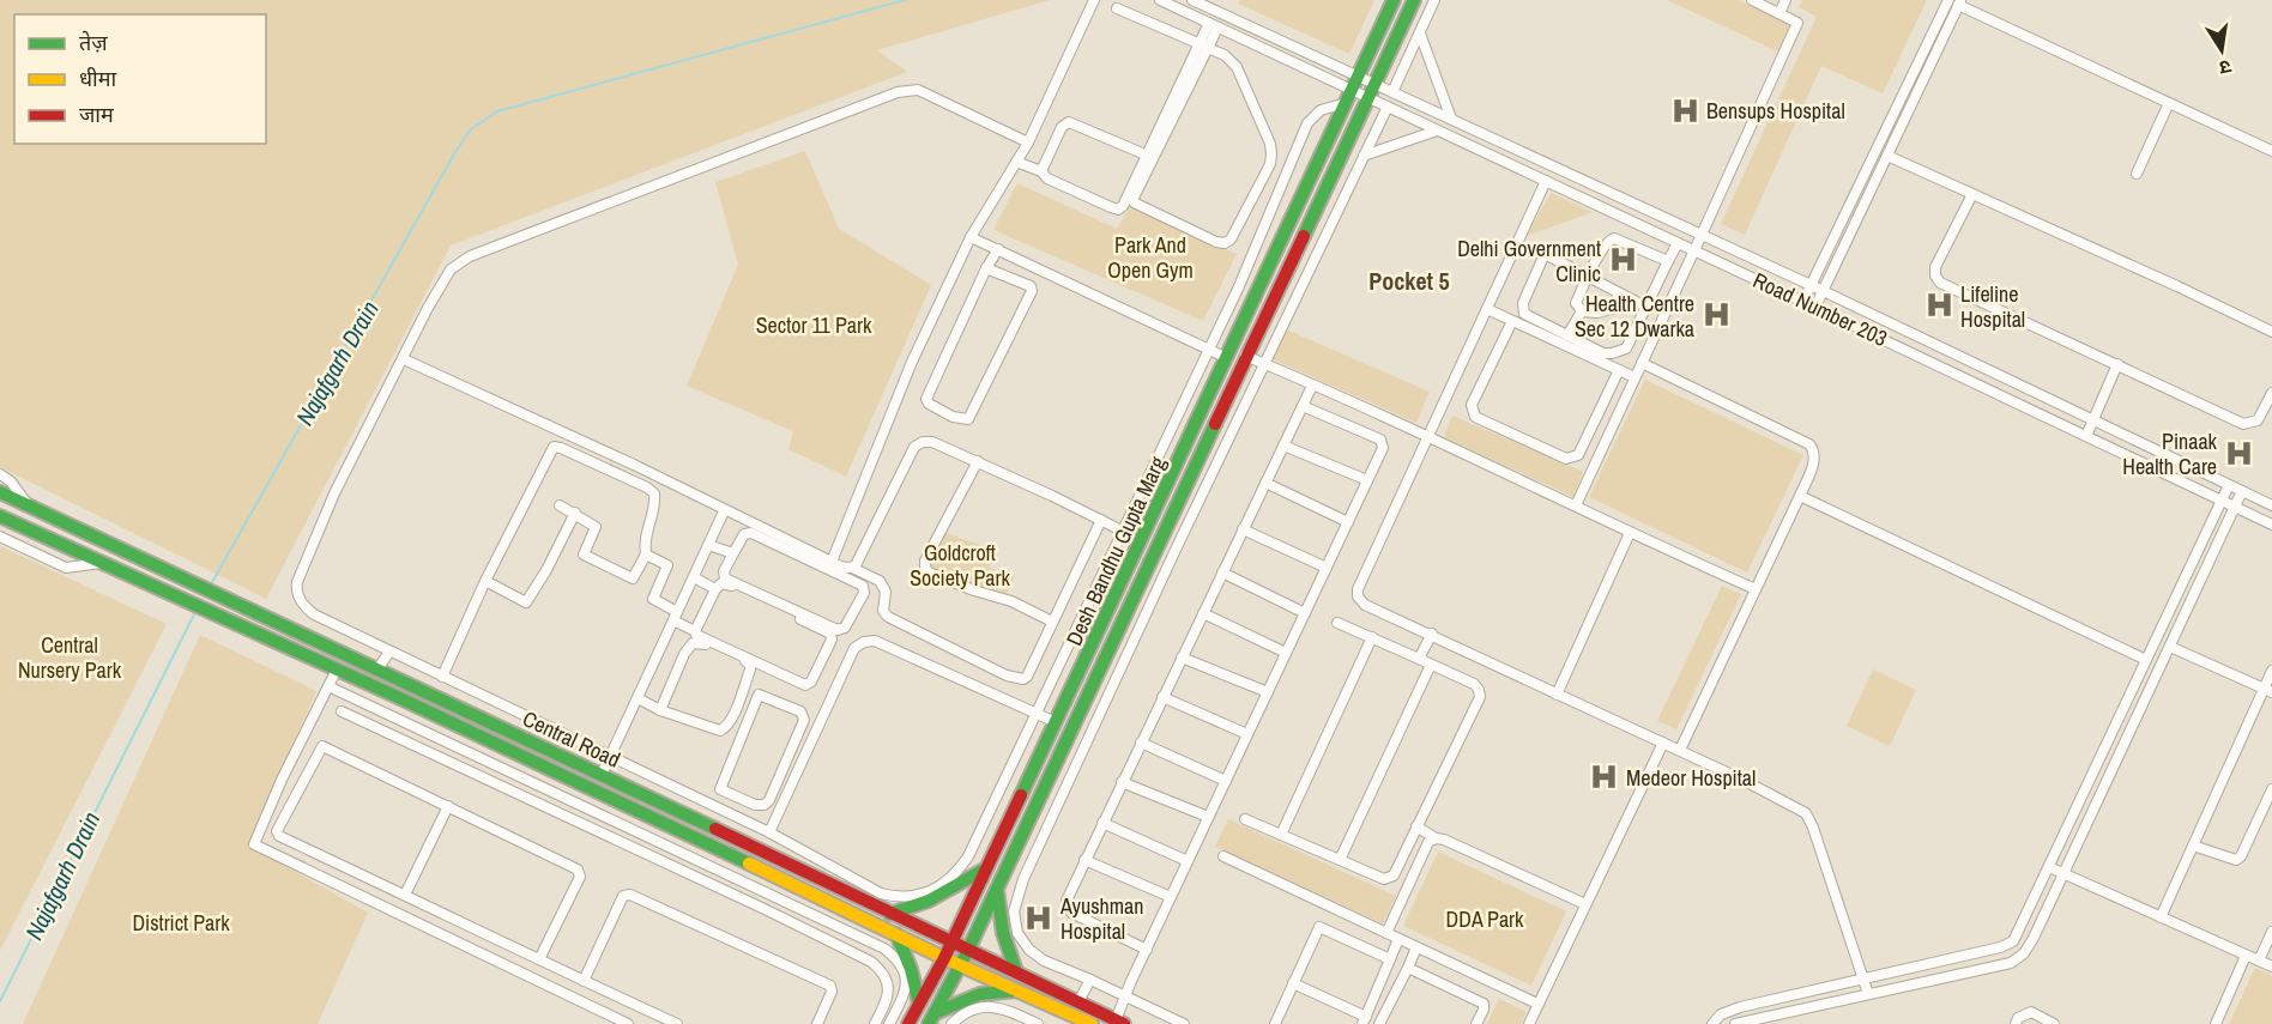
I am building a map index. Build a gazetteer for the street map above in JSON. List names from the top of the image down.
{
  "streets": {
    "main road": ["Desh Bandhu Gupta Marg", "Central Road"],
    "street": ["Road Number 203"]
  },
  "crossings": [
    ["Road Number 203", "Desh Bandhu Gupta Marg"],
    ["Desh Bandhu Gupta Marg", "Central Road"]
  ],
  "districts": ["Pocket 5"],
  "water": ["Najafgarh Drain"],
  "parks": [
    "Park And Open Gym",
    "Sector 11 Park",
    "Goldcroft Society Park",
    "Central Nursery Park",
    "DDA Park",
    "District Park"
  ],
  "places": {
    "hospital": [
      "Bensups Hospital",
      "Delhi Government Clinic",
      "Lifeline Hospital",
      "Health Centre Sec 12 Dwarka",
      "Pinaak Health Care",
      "Medeor Hospital",
      "Ayushman Hospital"
    ]
  },
  "legend": ["तेज़", "धीमा", "जाम"],
  "north": "bottom"
}
